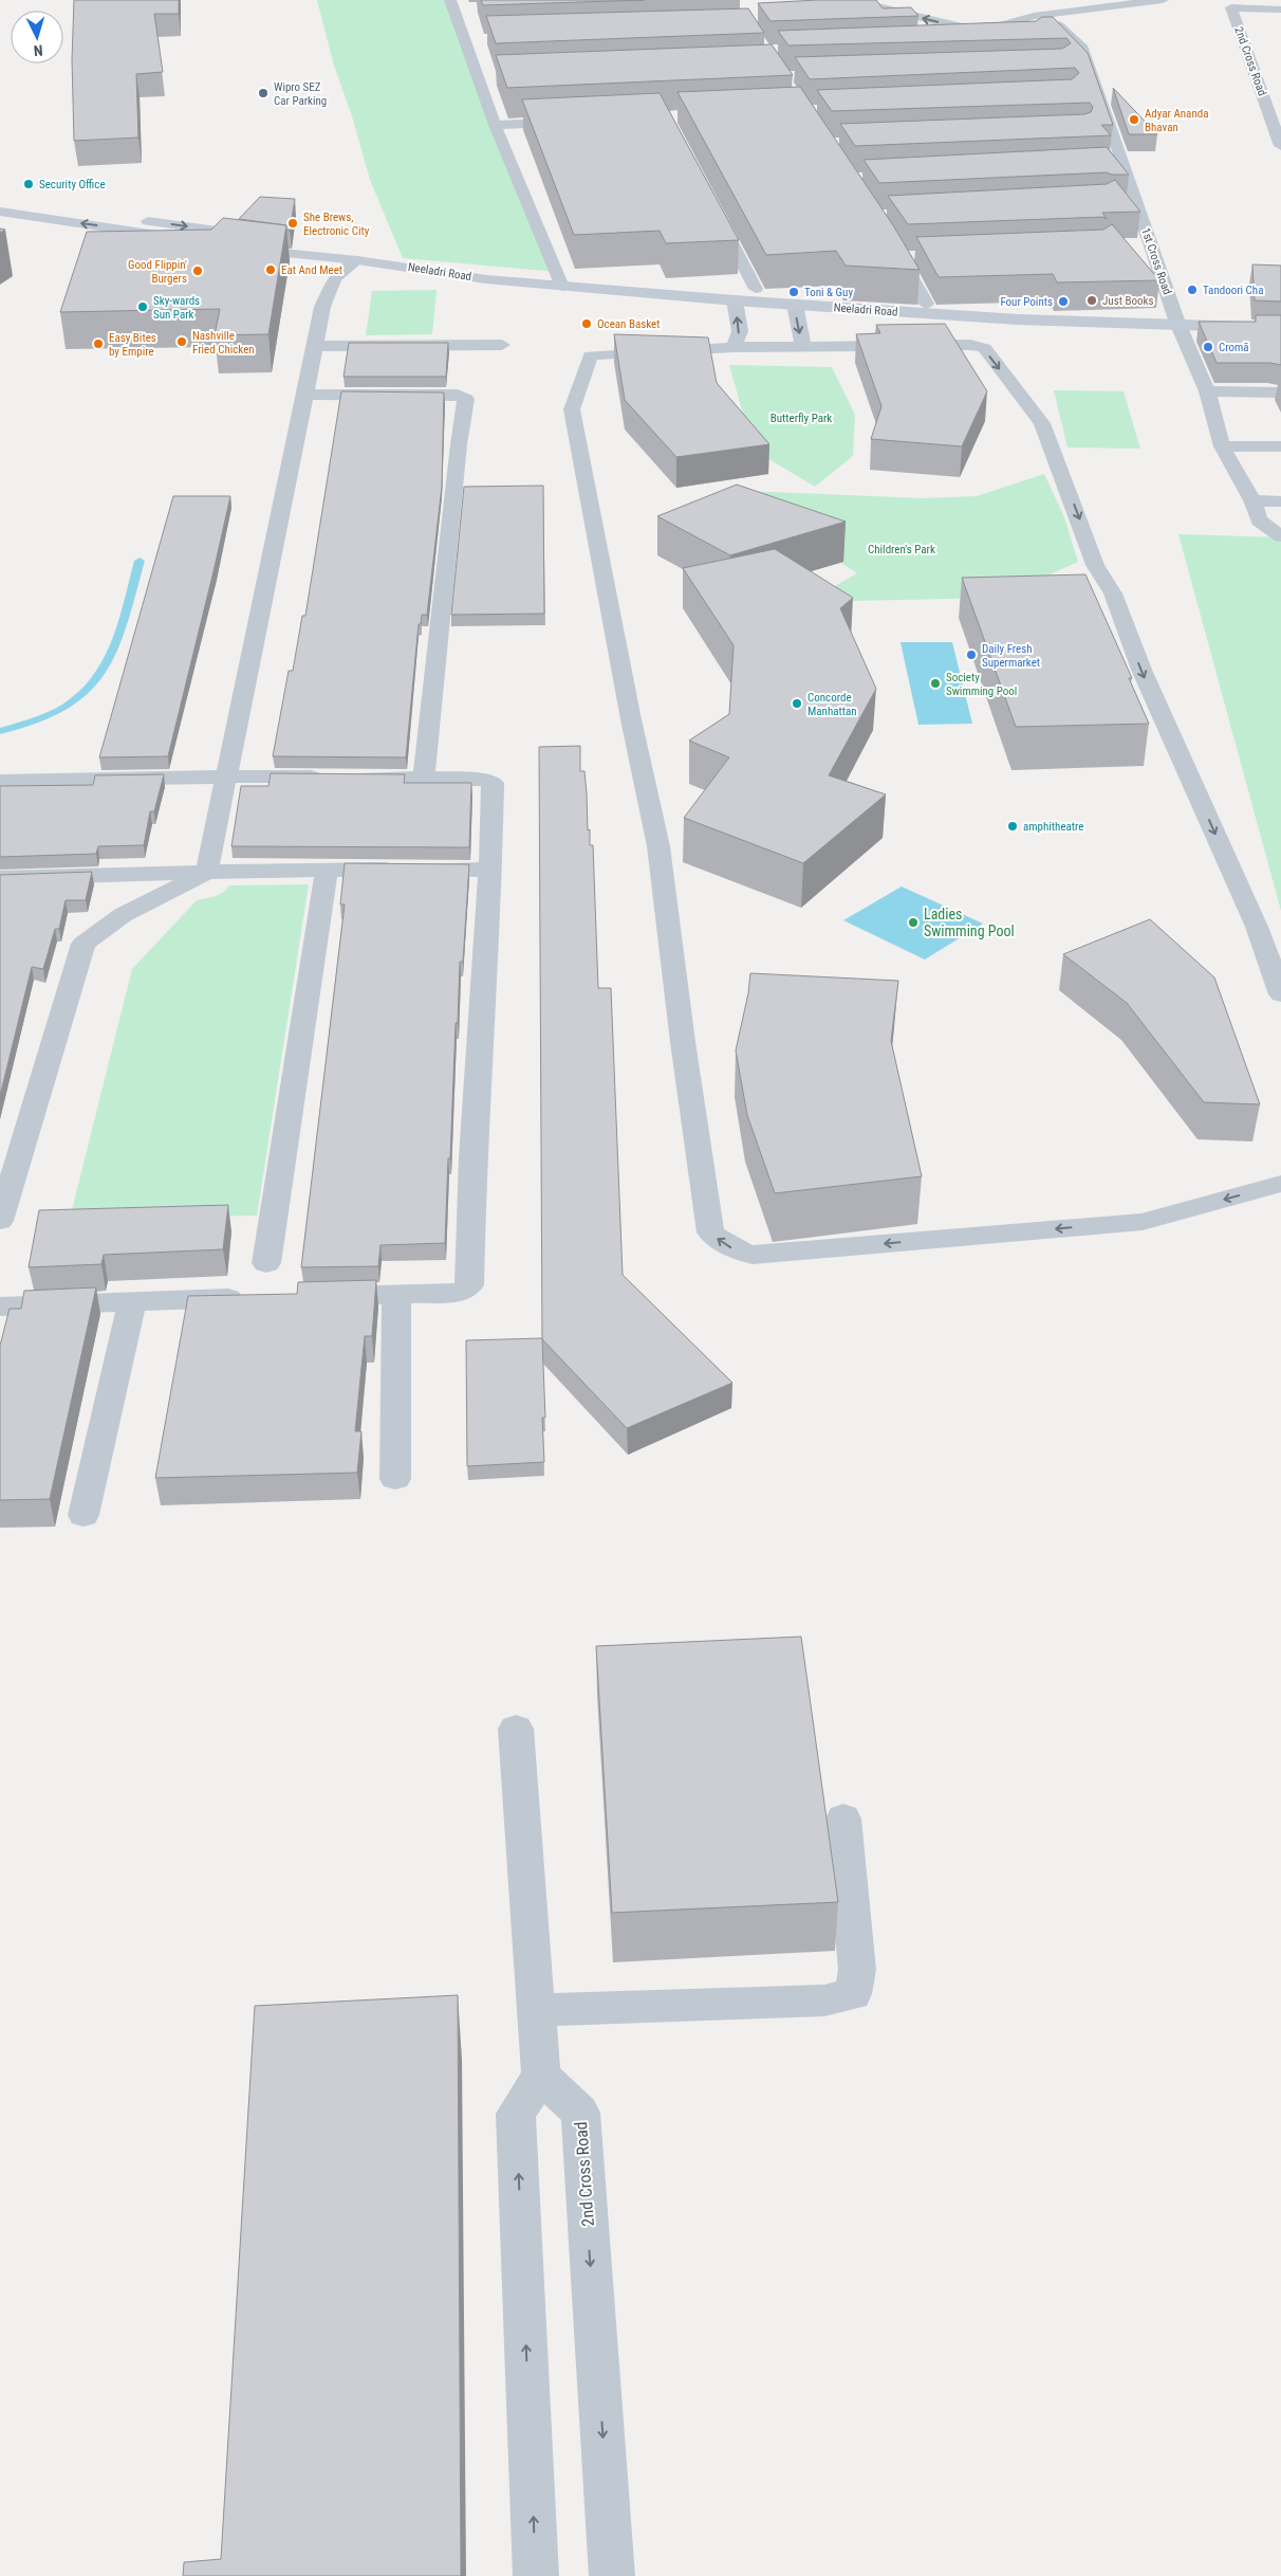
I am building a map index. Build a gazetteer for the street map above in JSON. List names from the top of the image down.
{
  "streets": {
    "main road": ["Neeladri Road"],
    "street": ["2nd Cross Road", "1st Cross Road"]
  },
  "crossings": [
    ["1st Cross Road", "Neeladri Road"]
  ],
  "parks": ["Butterfly Park", "Children's Park"],
  "places": [
    "Wipro SEZ Car Parking",
    "Adyar Ananda Bhavan",
    "Security Office",
    "She Brews, Electronic City",
    "Eat And Meet",
    "Good Flippin' Burgers",
    "Tandoori Cha",
    "Toni & Guy",
    "Just Books",
    "Four Points",
    "Sky-wards Sun Park",
    "Ocean Basket",
    "Nashville Fried Chicken",
    "Easy Bites by Empire",
    "Cromā",
    "Daily Fresh Supermarket",
    "Society Swimming Pool",
    "Concorde Manhattan",
    "amphitheatre",
    "Ladies Swimming Pool"
  ],
  "north": "bottom"
}
